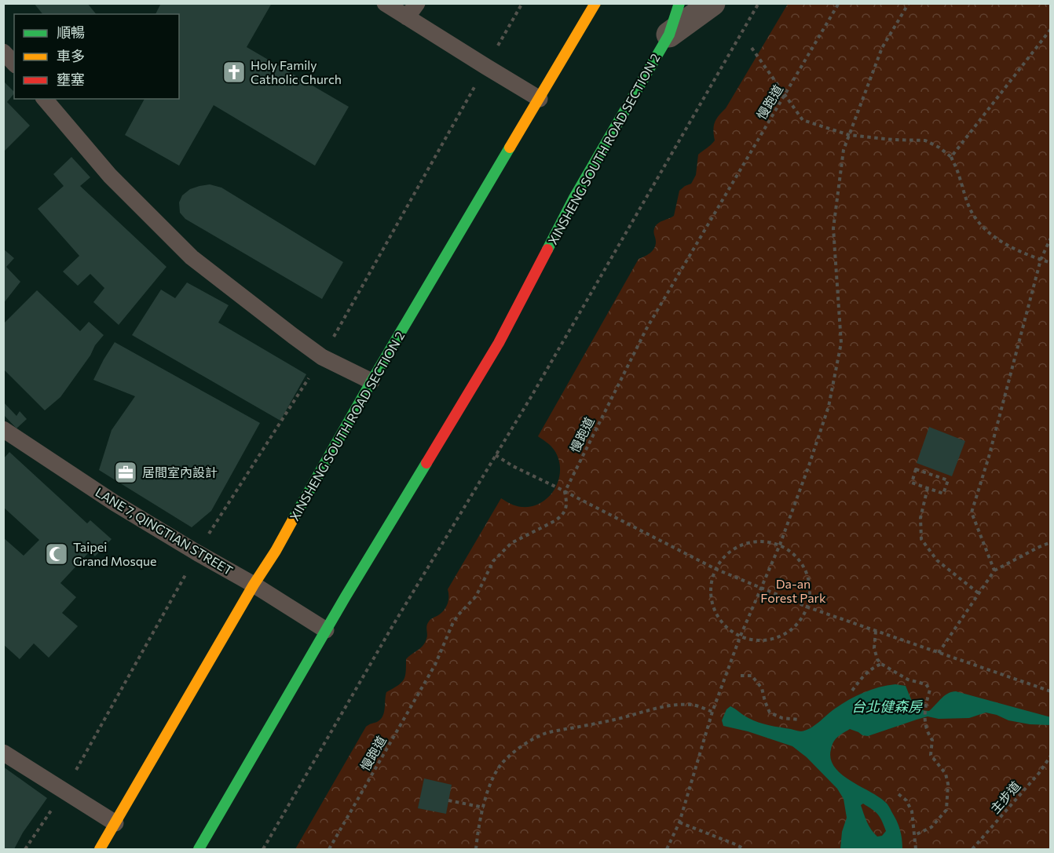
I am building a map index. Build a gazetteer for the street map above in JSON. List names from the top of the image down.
{
  "streets": {
    "main road": ["XINSHENG SOUTH ROAD SECTION 2"],
    "lane": ["LANE 7, QINGTIAN STREET"],
    "path": ["慢跑道", "主步道"]
  },
  "crossings": [
    ["XINSHENG SOUTH ROAD SECTION 2", "LANE 7, QINGTIAN STREET"]
  ],
  "water": ["台北健森房"],
  "parks": ["Da-an Forest Park"],
  "places": {
    "church": ["Holy Family Catholic Church"],
    "office": ["居間室內設計"],
    "mosque": ["Taipei Grand Mosque"]
  },
  "legend": ["順暢", "車多", "壅塞"]
}
